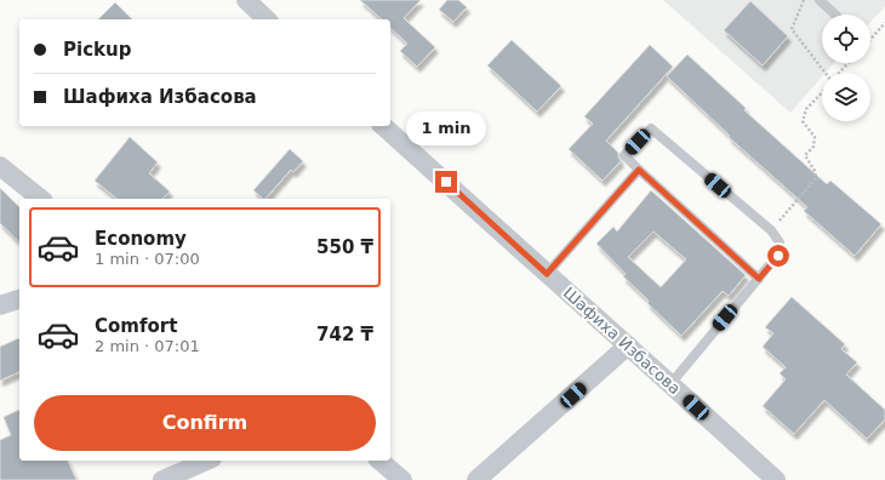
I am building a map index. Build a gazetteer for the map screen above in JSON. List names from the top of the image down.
{
  "streets": {
    "street": ["Шафиха Избасова"]
  },
  "page": {
    "banner": ["Pickup", "Шафиха Избасова"],
    "bubble": "1 min",
    "list": [
      {
        "name": "Economy",
        "note": "1 min · 07:00",
        "value": "550 ₸"
      },
      {
        "name": "Comfort",
        "note": "2 min · 07:01",
        "value": "742 ₸"
      }
    ],
    "buttons": "Confirm"
  }
}
